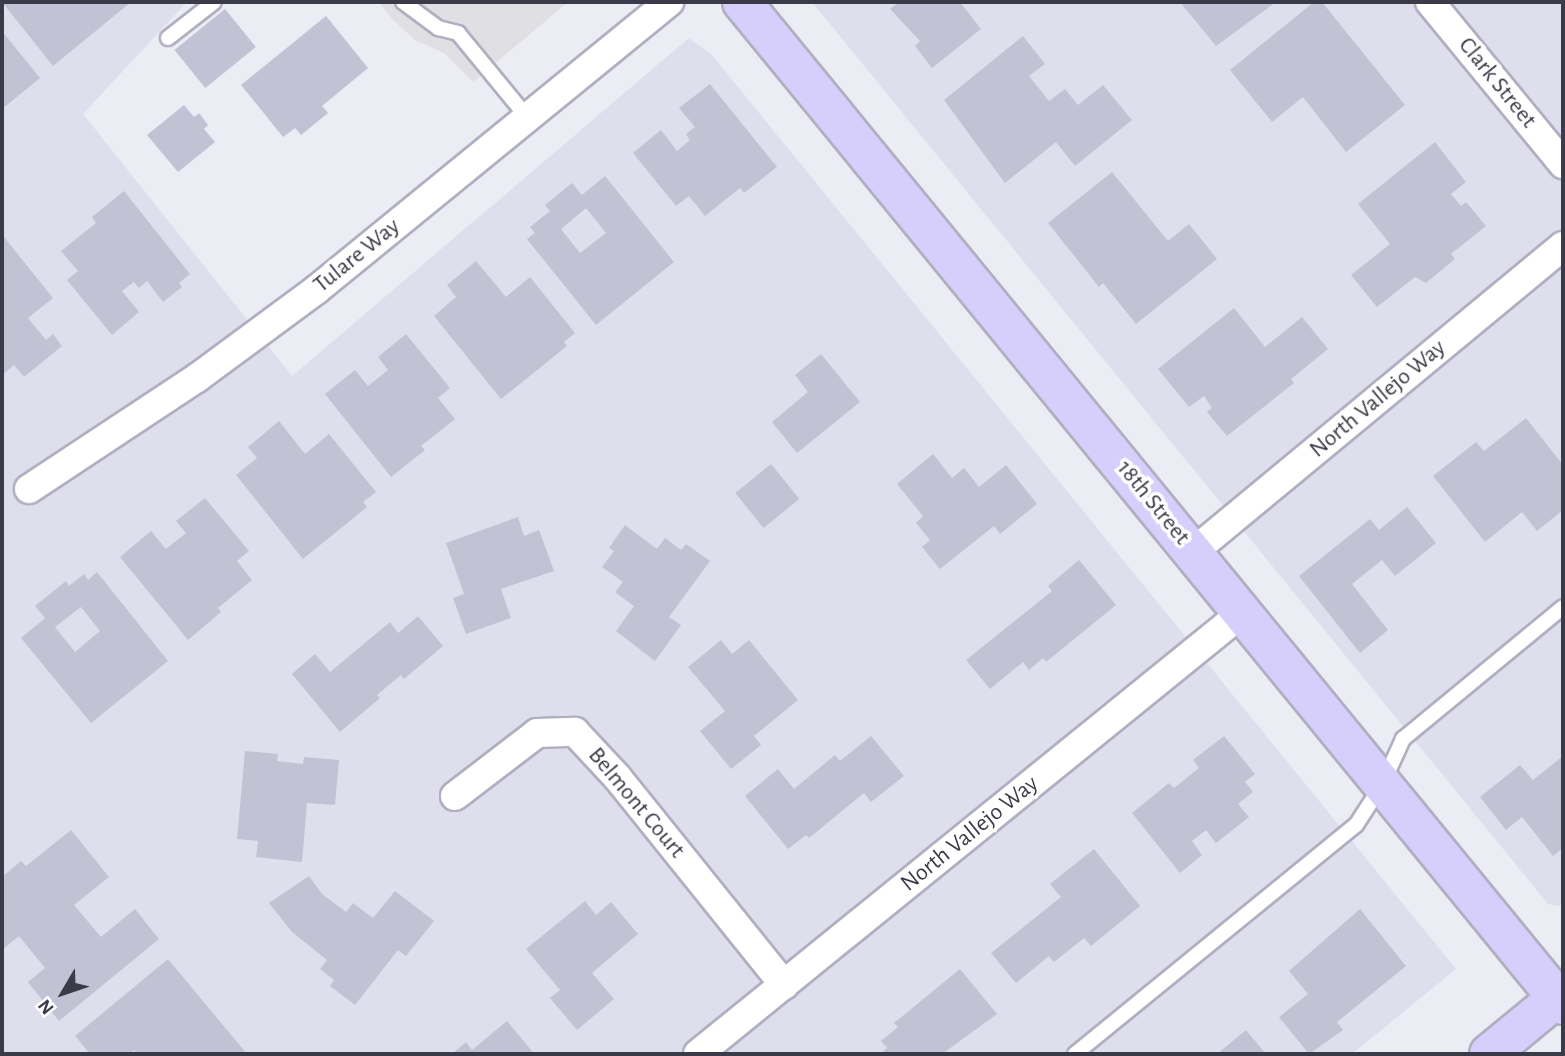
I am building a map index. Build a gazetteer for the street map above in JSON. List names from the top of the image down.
{
  "streets": {
    "main road": ["18th Street"],
    "street": [
      "Clark Street",
      "Tulare Way",
      "North Vallejo Way",
      "Belmont Court"
    ]
  },
  "crossings": [
    ["North Vallejo Way", "18th Street"],
    ["North Vallejo Way", "Belmont Court"]
  ],
  "north": "bottom left"
}
